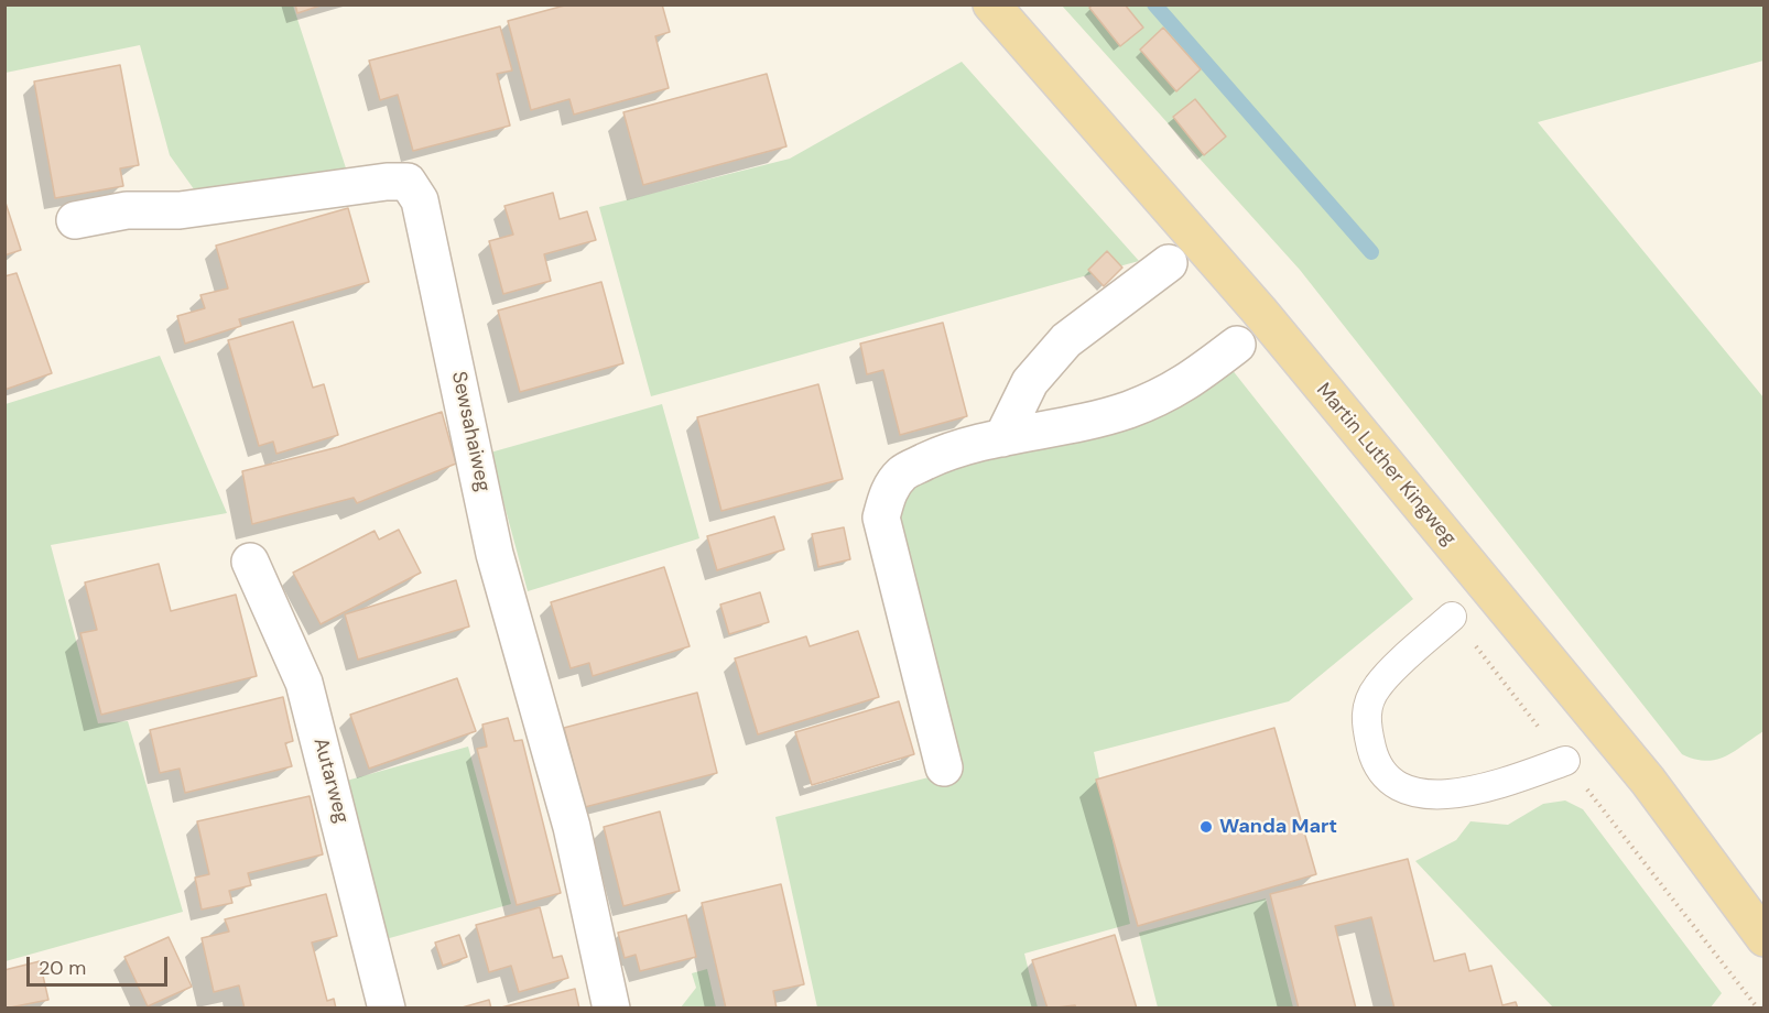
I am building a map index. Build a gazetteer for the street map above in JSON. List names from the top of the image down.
{
  "streets": {
    "main road": ["Martin Luther Kingweg"],
    "street": ["Sewsahaiweg", "Autarweg"]
  },
  "places": ["Wanda Mart"],
  "scale_bar": "20 m"
}
